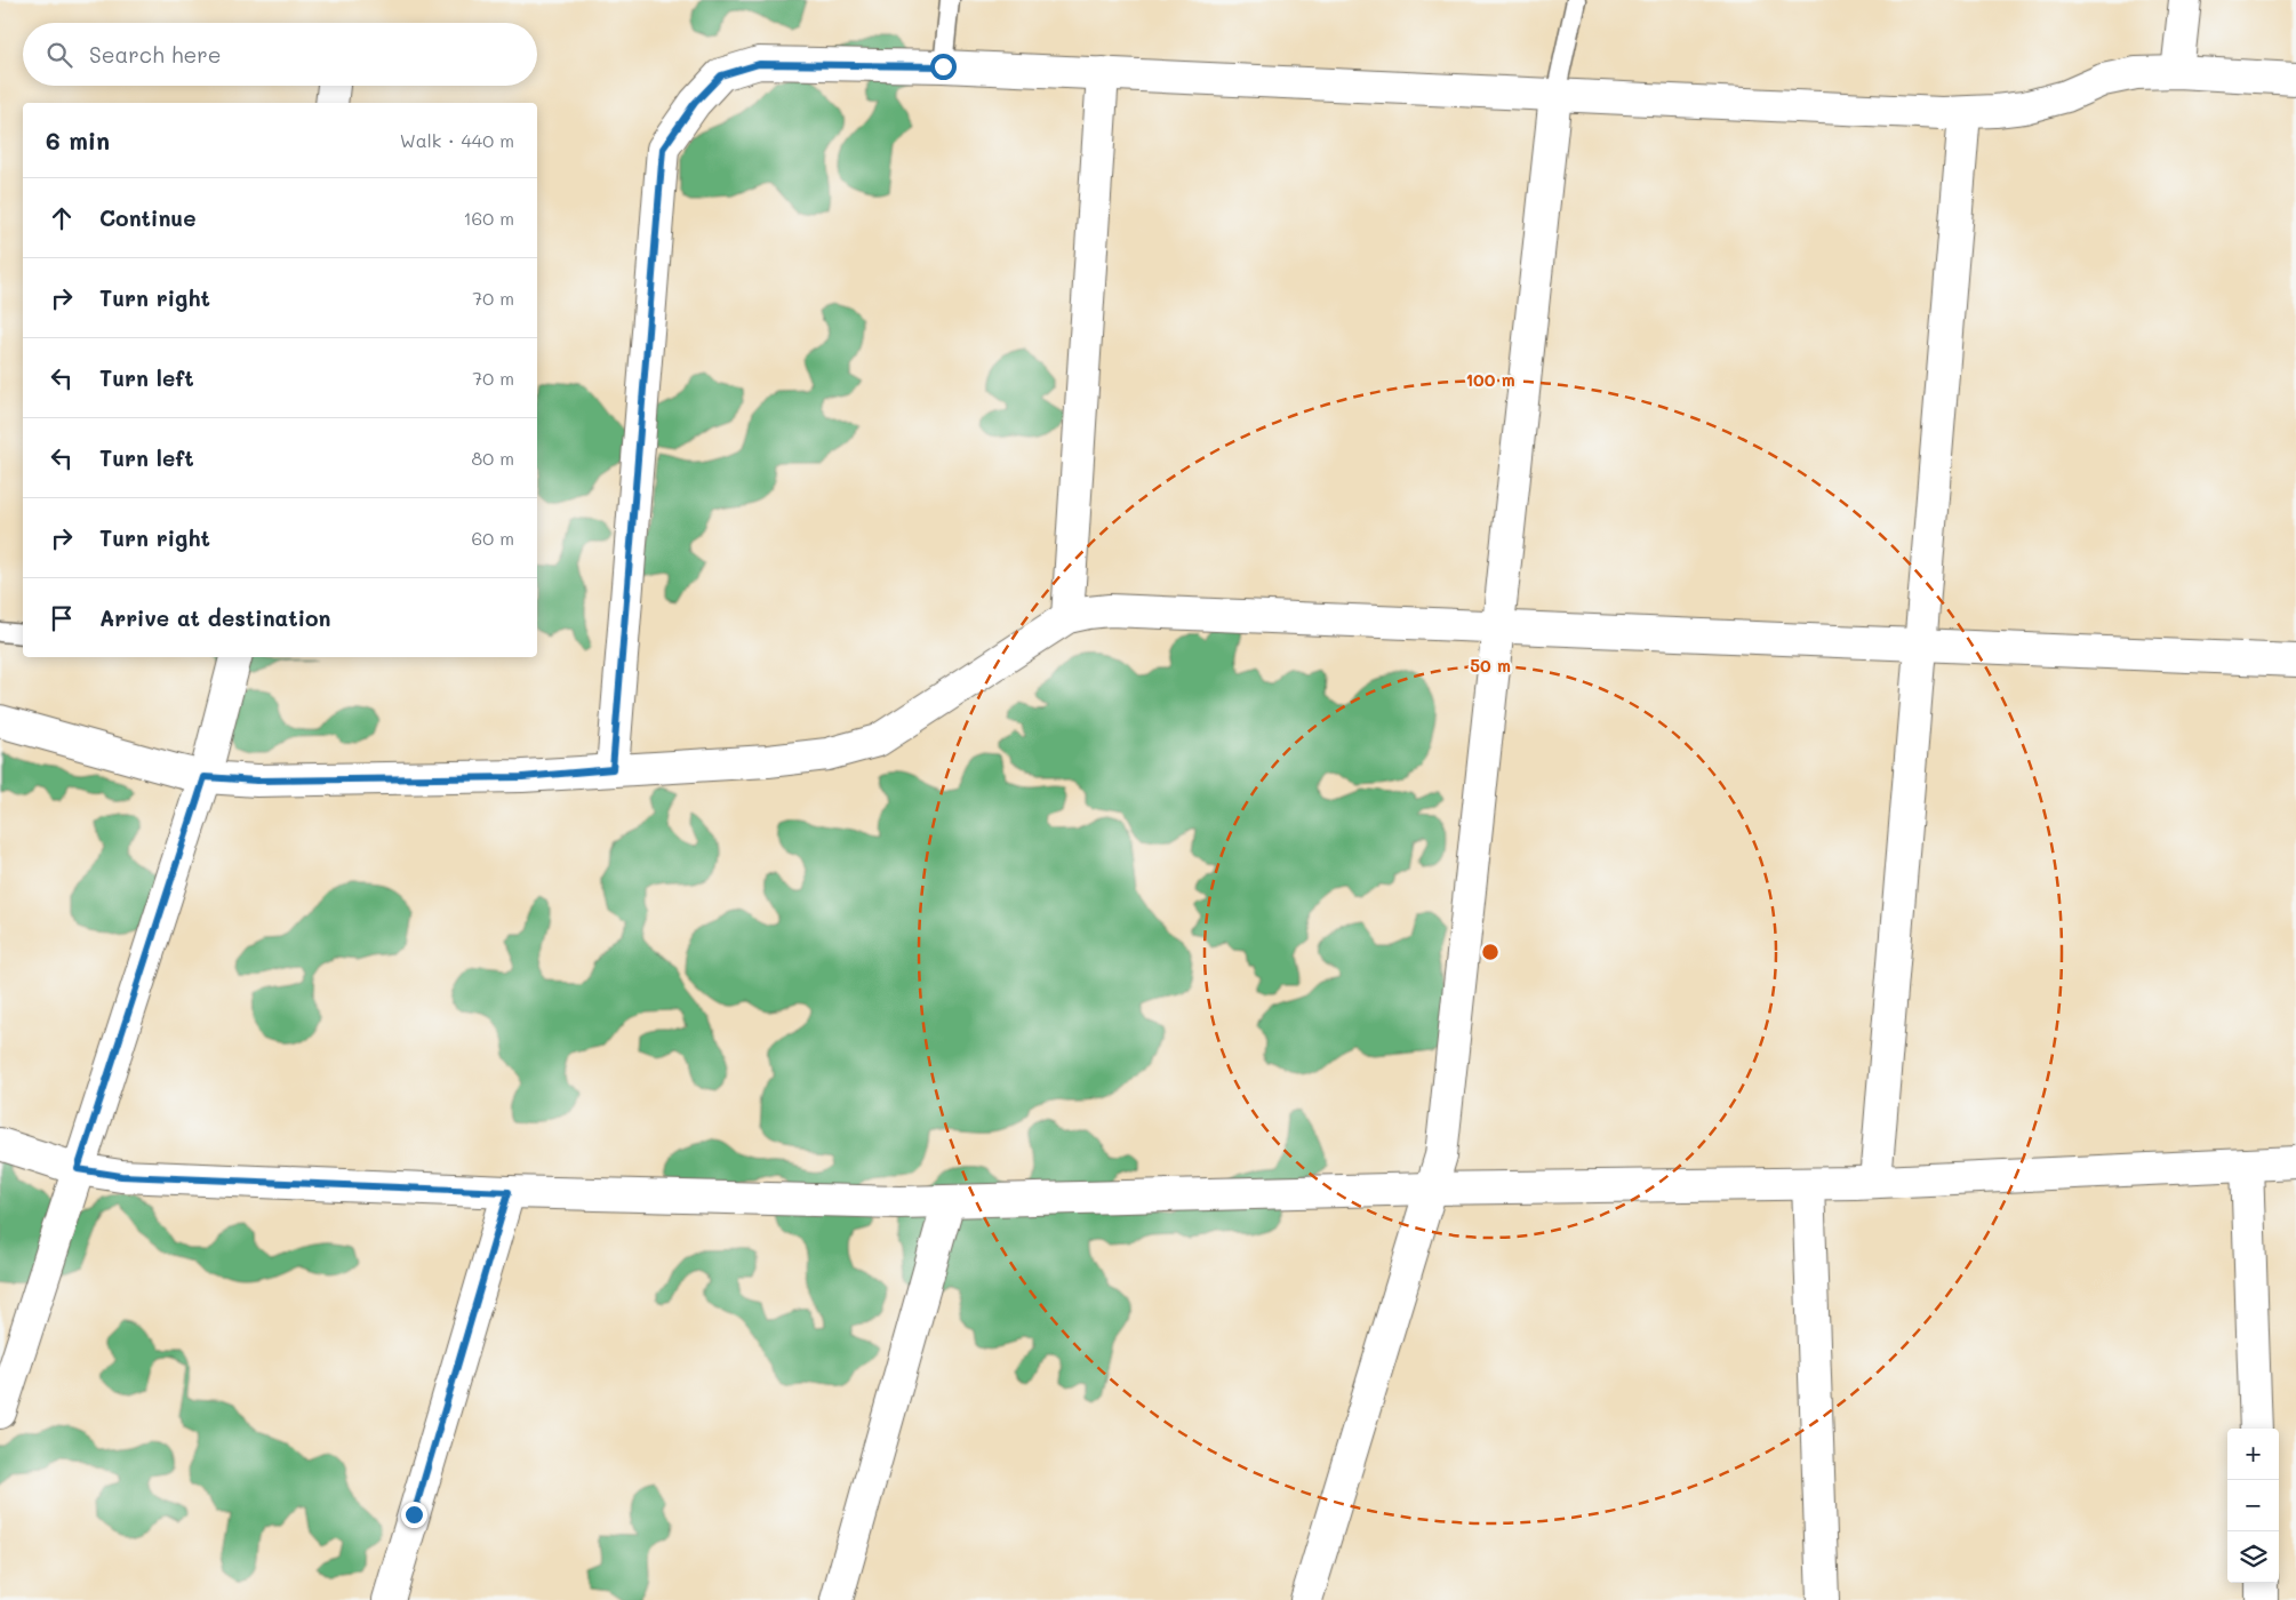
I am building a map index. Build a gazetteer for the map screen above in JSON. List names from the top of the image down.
{
  "page": {
    "search": "Search here",
    "heading": ["6 min", "Walk · 440 m"],
    "list": [
      ["Continue", "160 m"],
      ["Turn right", "70 m"],
      ["Turn left", "70 m"],
      ["Turn left", "80 m"],
      ["Turn right", "60 m"],
      "Arrive at destination"
    ],
    "map_buttons": ["+", "−"]
  },
  "rings": ["100 m", "50 m"]
}
